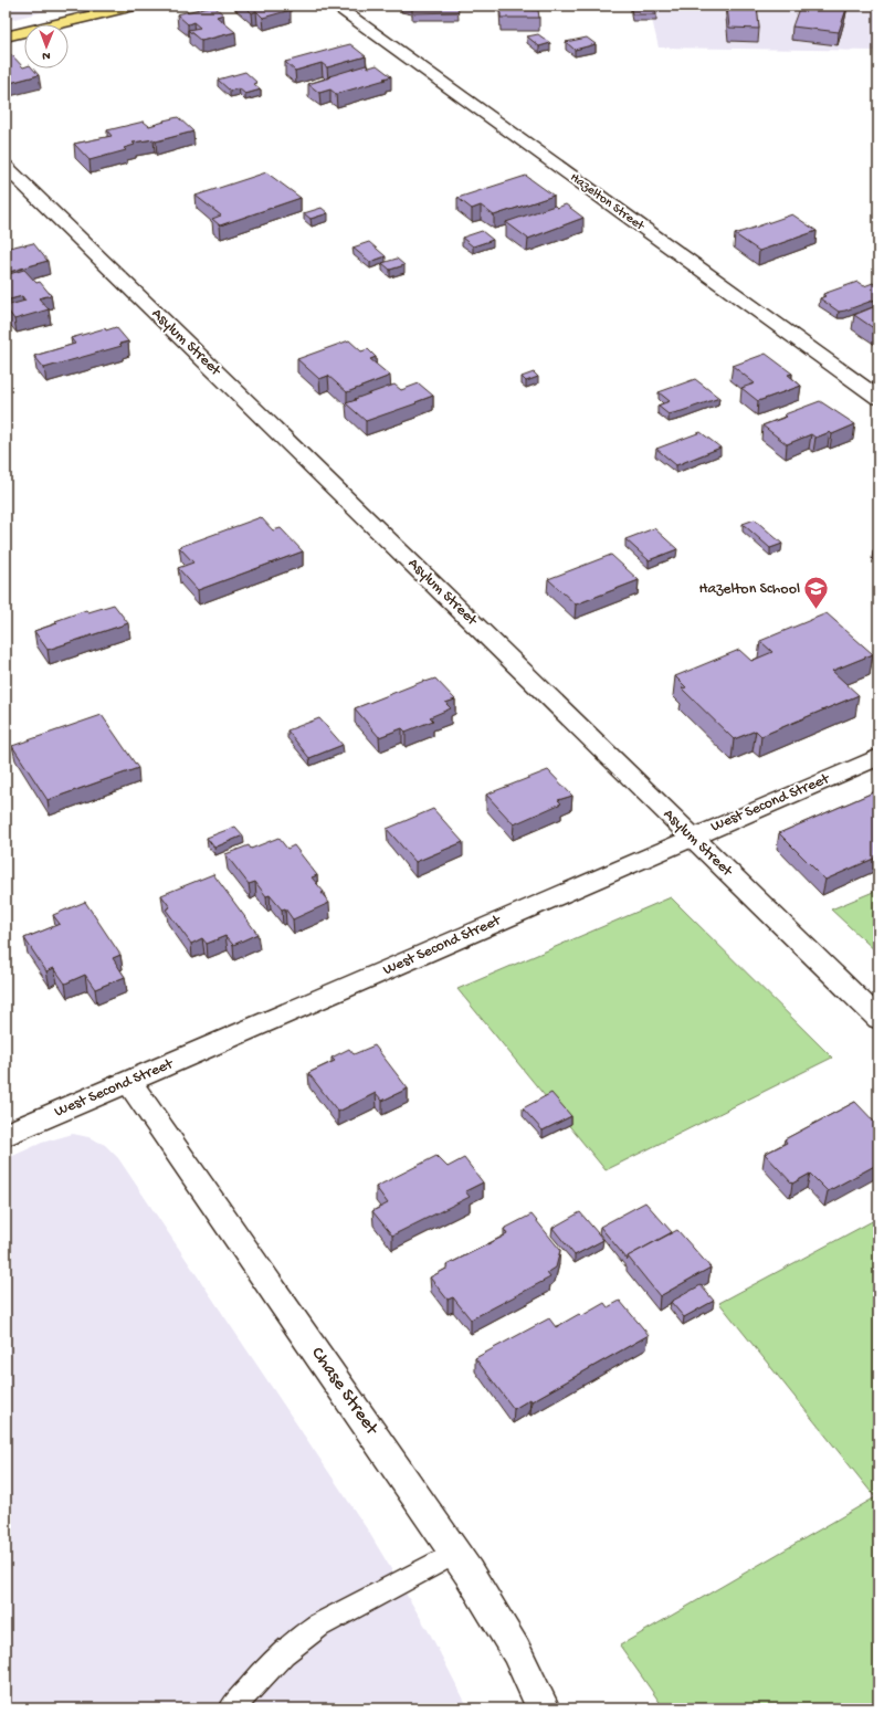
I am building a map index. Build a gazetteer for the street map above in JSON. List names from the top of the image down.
{
  "streets": {
    "street": [
      "Hazelton Street",
      "Asylum Street",
      "West Second Street",
      "Chase Street"
    ]
  },
  "crossings": [
    ["Asylum Street", "West Second Street"],
    ["West Second Street", "Chase Street"]
  ],
  "places": {
    "school or university": ["Hazelton School"]
  },
  "north": "bottom"
}
